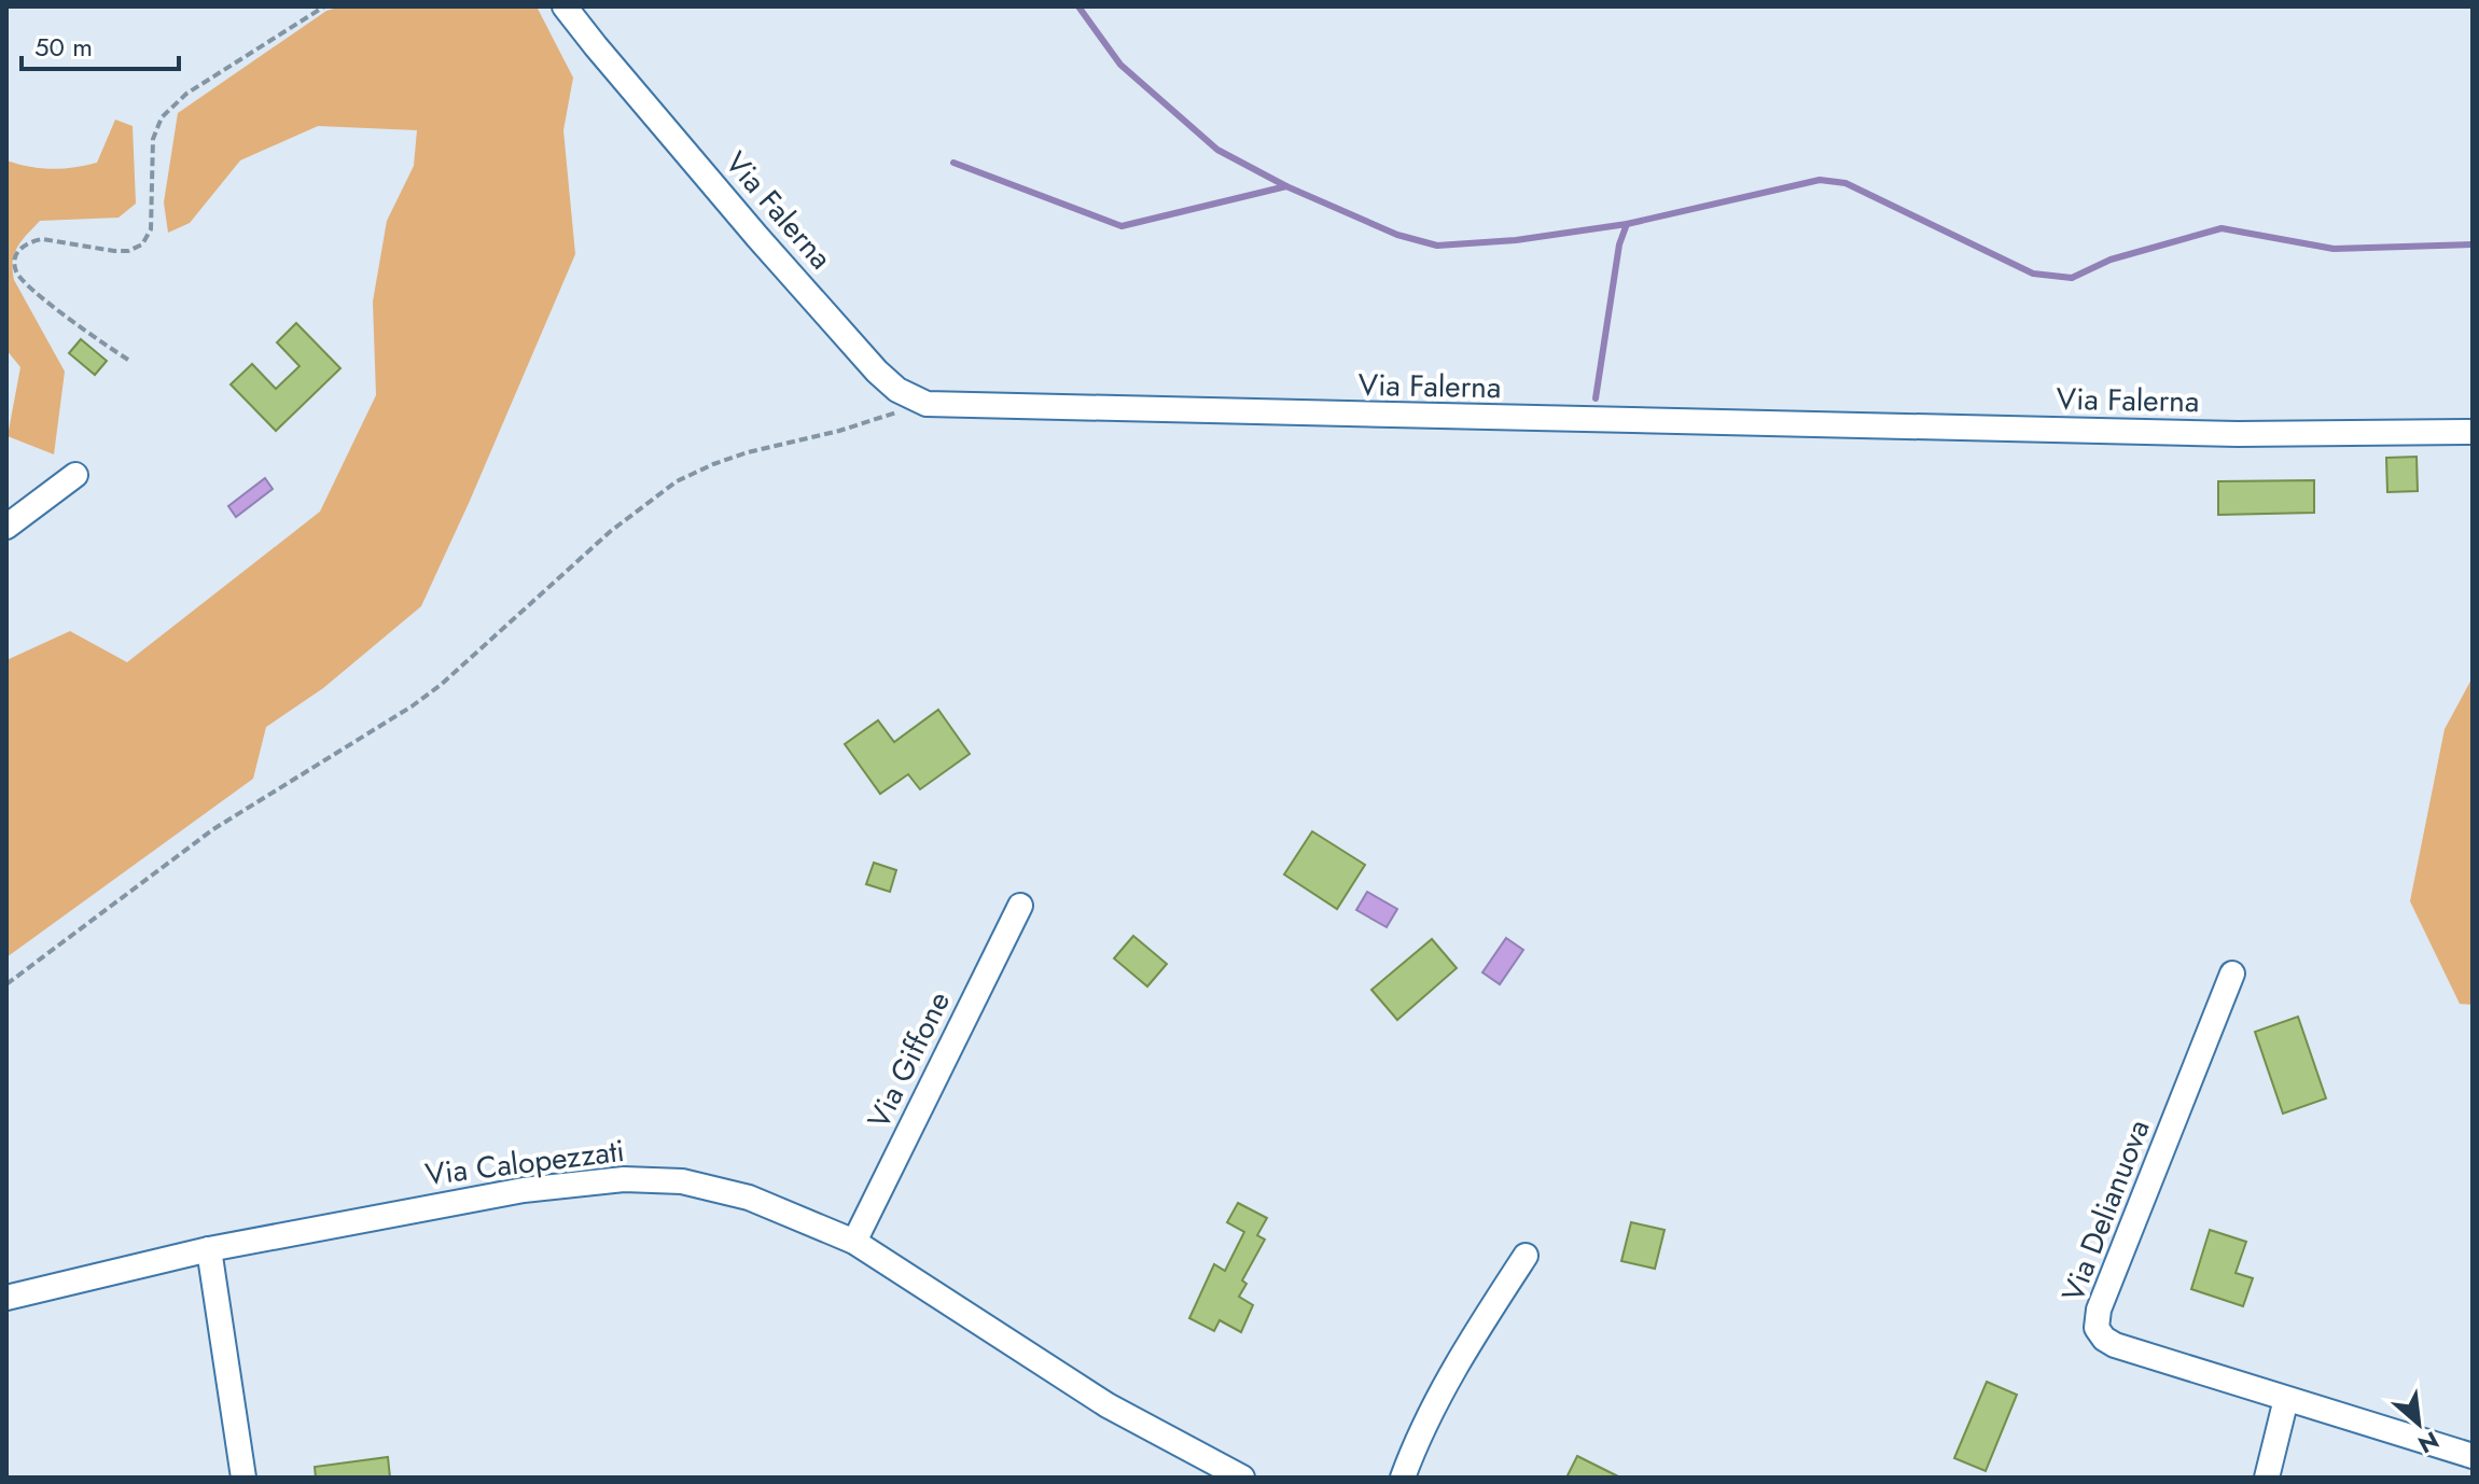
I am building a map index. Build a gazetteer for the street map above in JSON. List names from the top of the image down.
{
  "streets": {
    "street": [
      "Via Falerna",
      "Via Giffone",
      "Via Calopezzati",
      "Via Delianuova"
    ]
  },
  "crossings": [
    ["Via Giffone", "Via Calopezzati"]
  ],
  "scale_bar": "50 m",
  "north": "bottom right"
}
